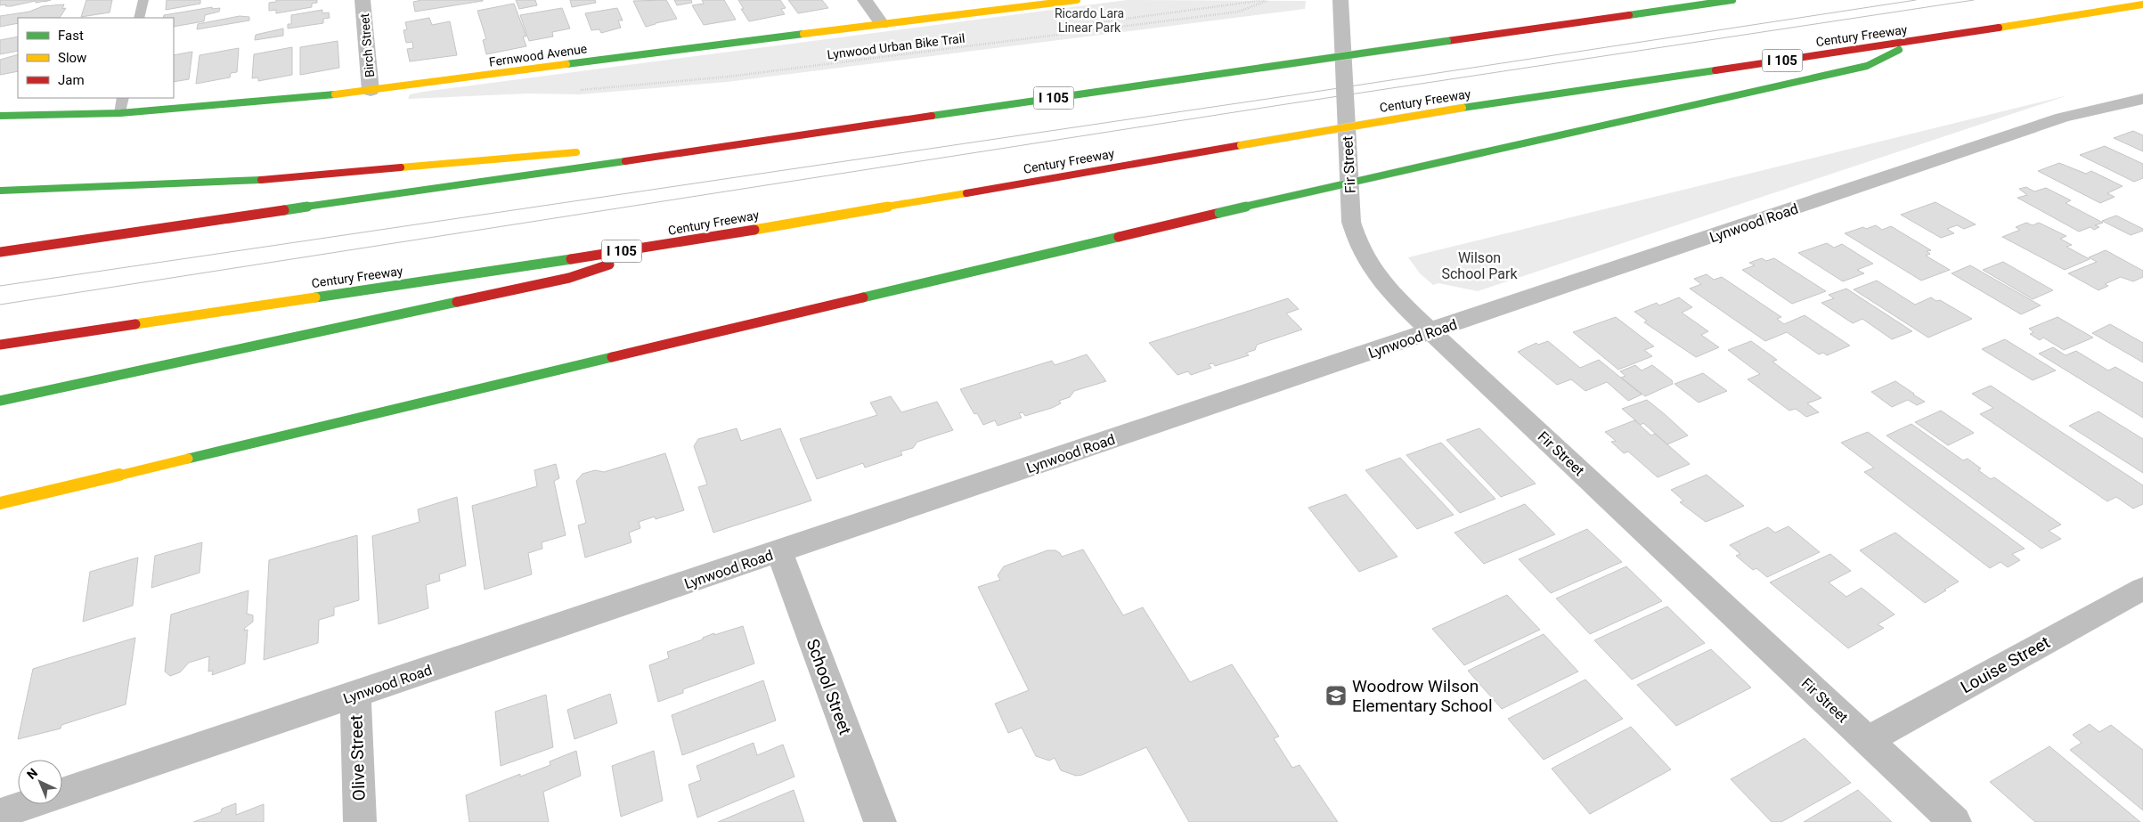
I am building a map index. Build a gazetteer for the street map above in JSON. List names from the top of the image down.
{
  "streets": {
    "main road": ["Century Freeway", "Fernwood Avenue", "I 105"],
    "street": [
      "Birch Street",
      "Fir Street",
      "Lynwood Road",
      "Louise Street",
      "School Street",
      "Olive Street"
    ],
    "path": ["Lynwood Urban Bike Trail"]
  },
  "crossings": [
    ["Birch Street", "Fernwood Avenue"],
    ["Fir Street", "Lynwood Road"],
    ["Fir Street", "Louise Street"],
    ["Lynwood Road", "School Street"],
    ["Lynwood Road", "Olive Street"]
  ],
  "parks": ["Ricardo Lara Linear Park", "Wilson School Park"],
  "places": {
    "school or university": ["Woodrow Wilson Elementary School"]
  },
  "legend": ["Fast", "Slow", "Jam"],
  "north": "top left"
}
